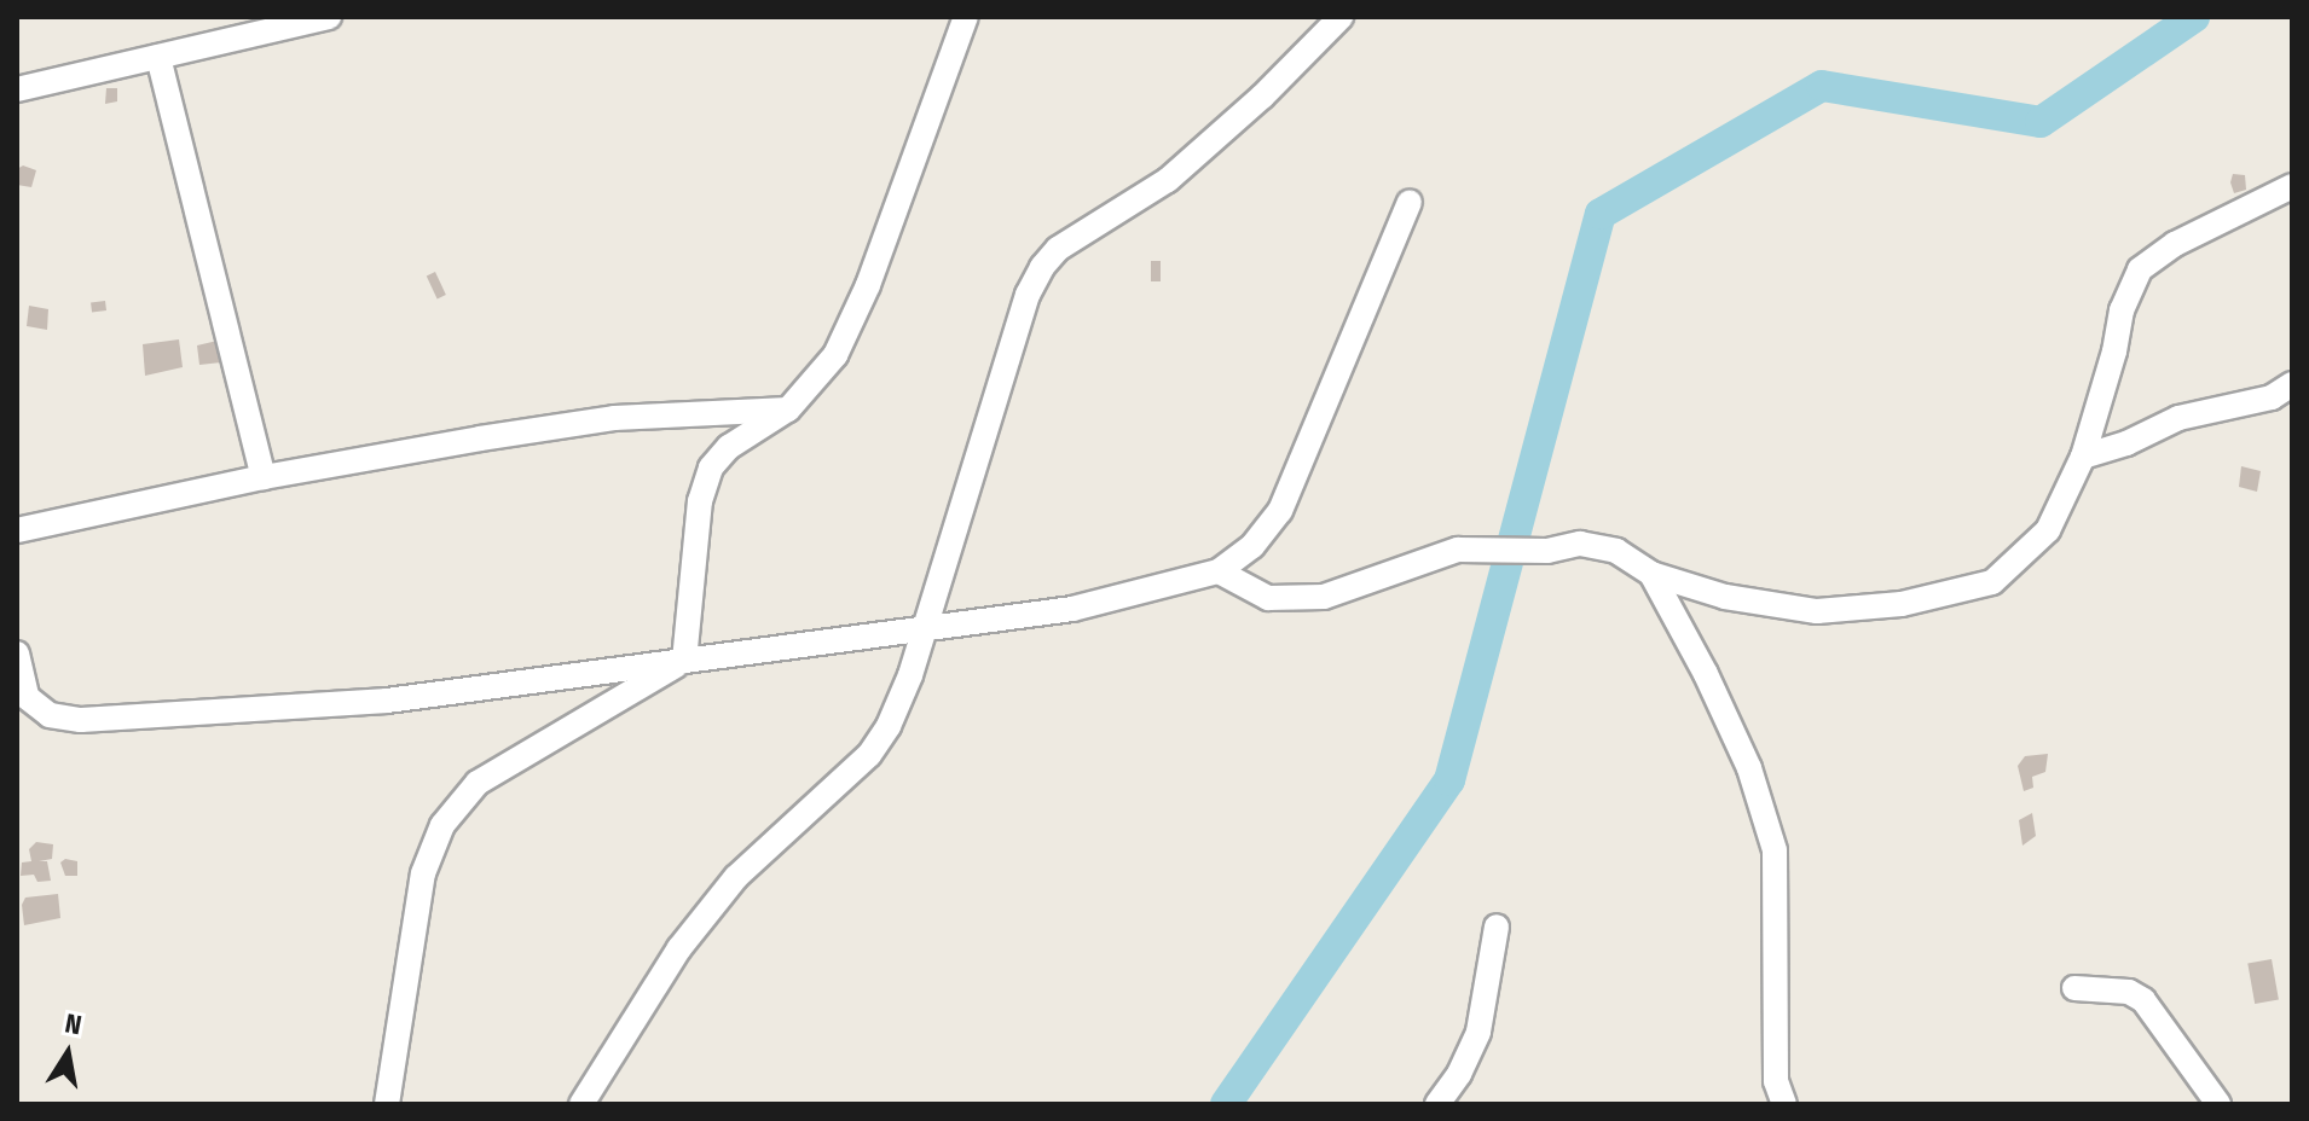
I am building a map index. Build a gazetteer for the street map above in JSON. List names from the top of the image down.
{
  "north": "top"
}
